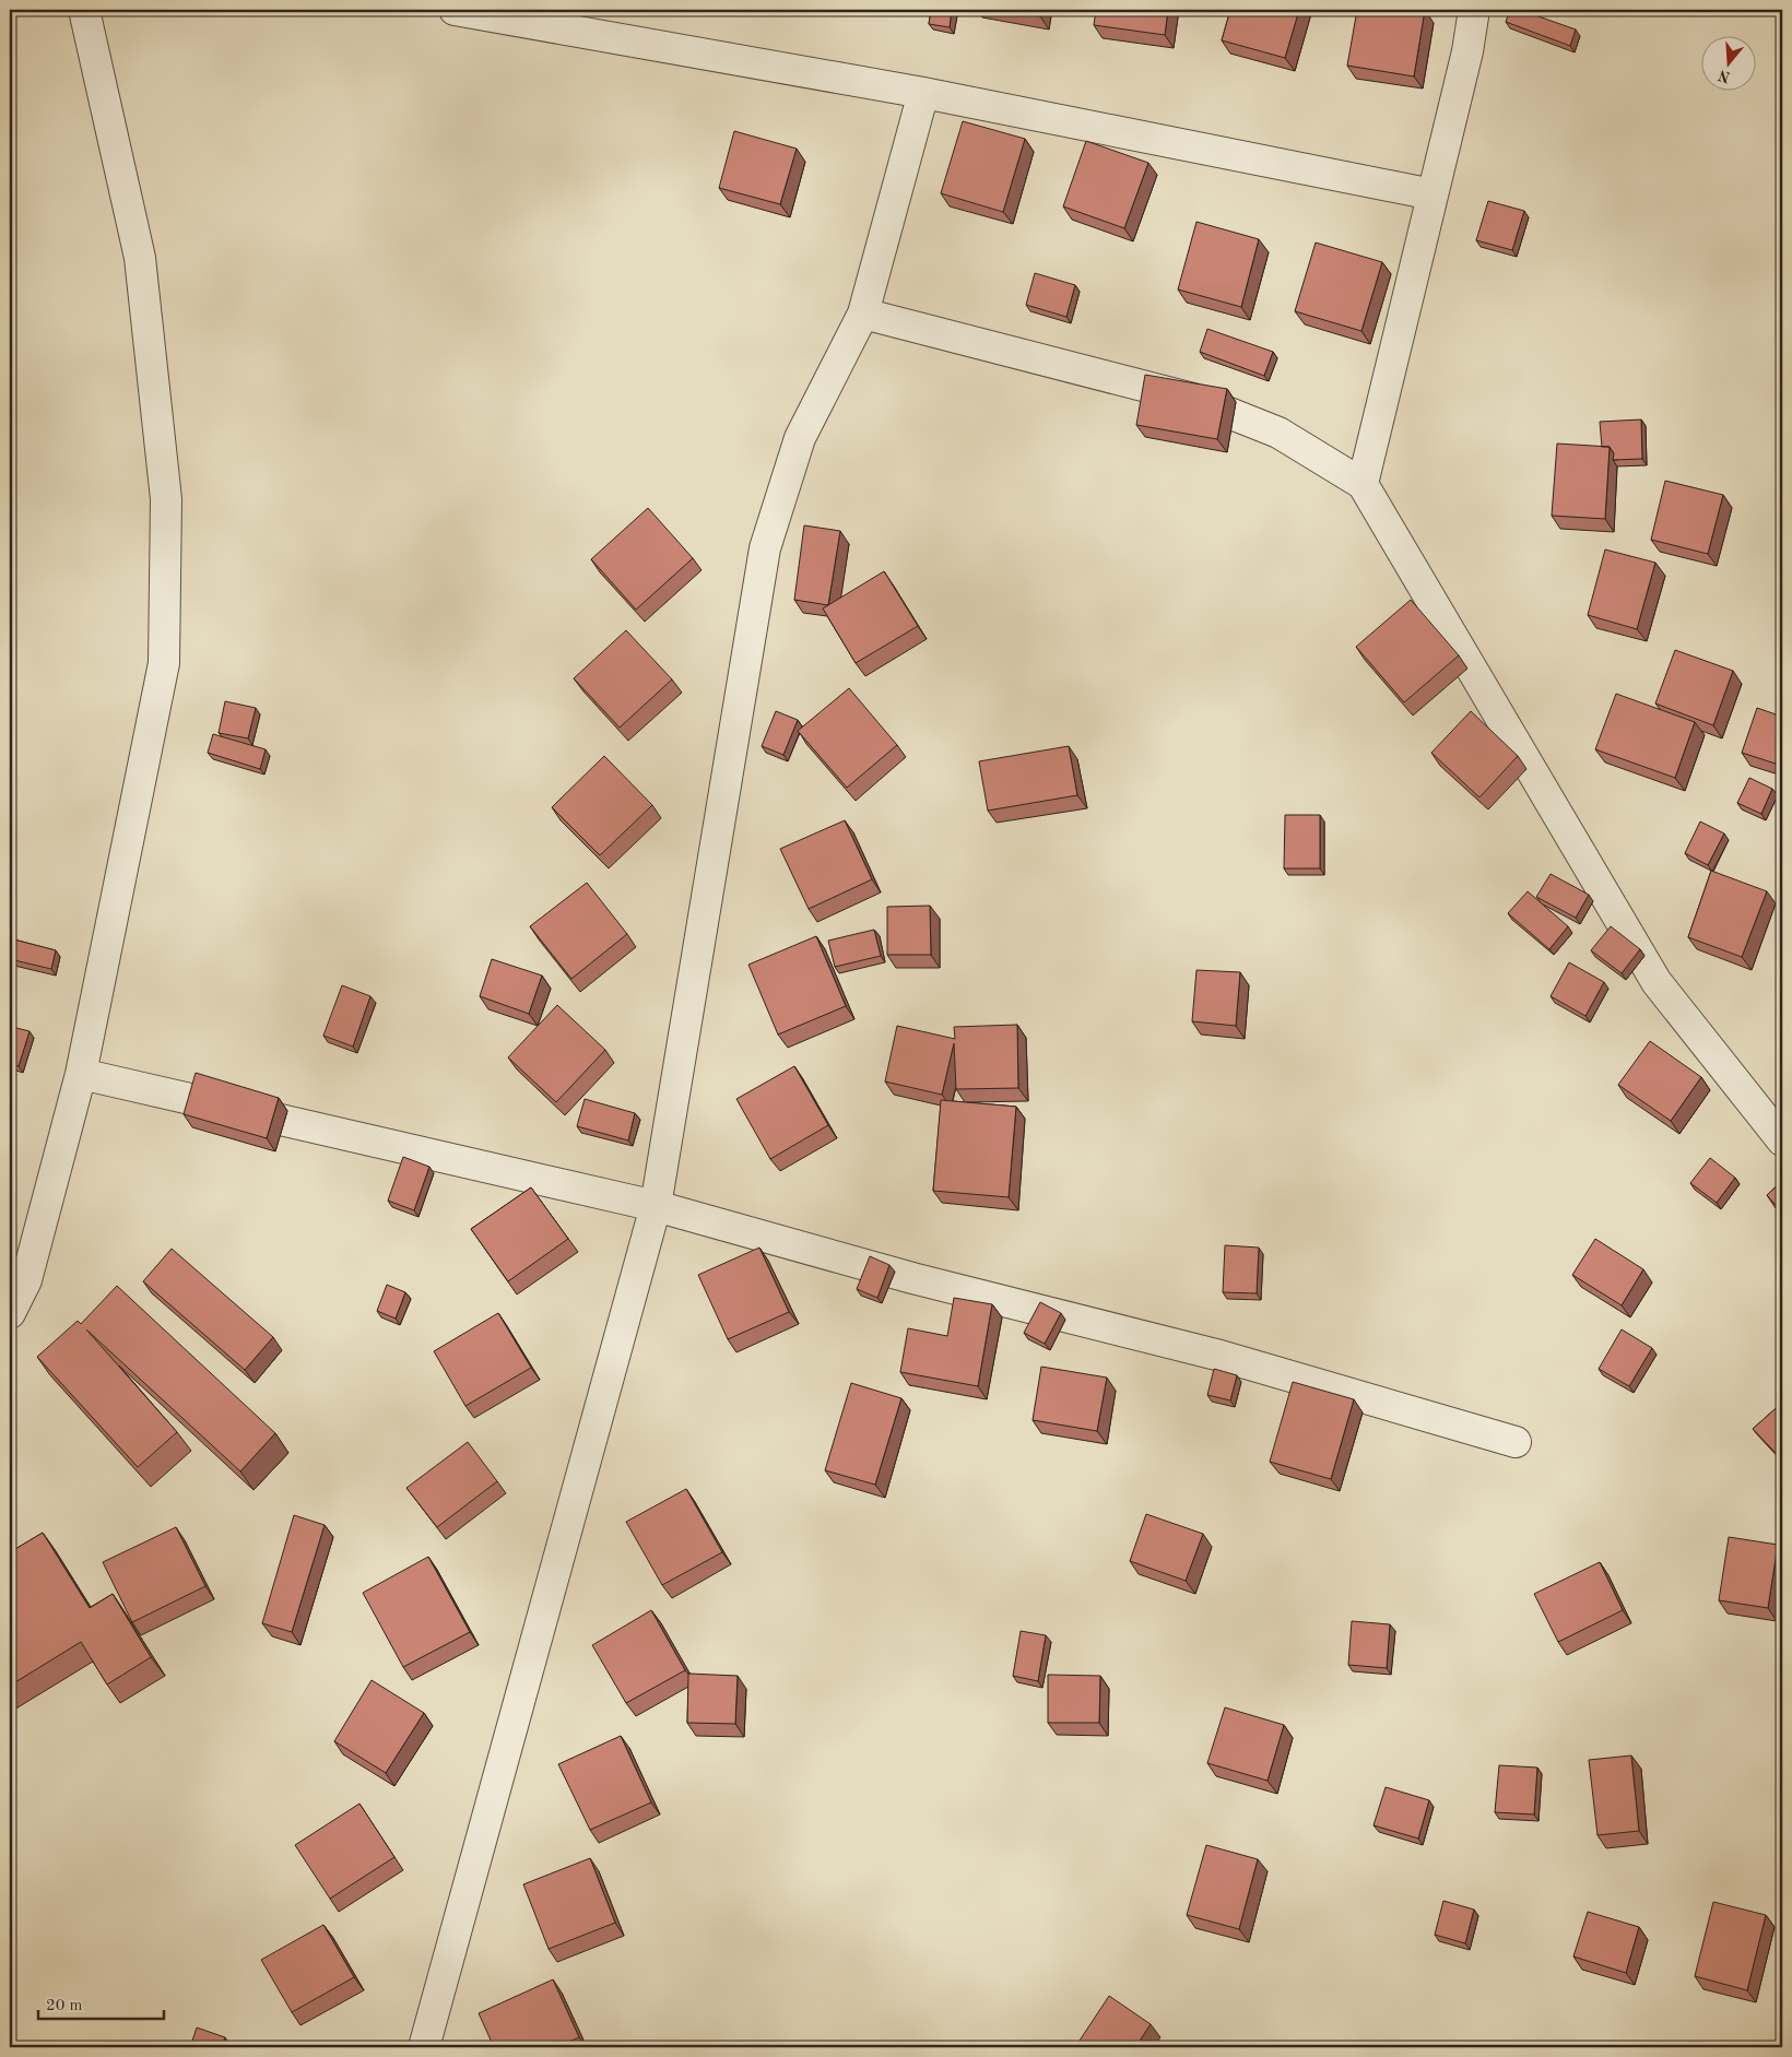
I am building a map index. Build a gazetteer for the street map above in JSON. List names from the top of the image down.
{
  "scale_bar": "20 m",
  "north": "bottom"
}
